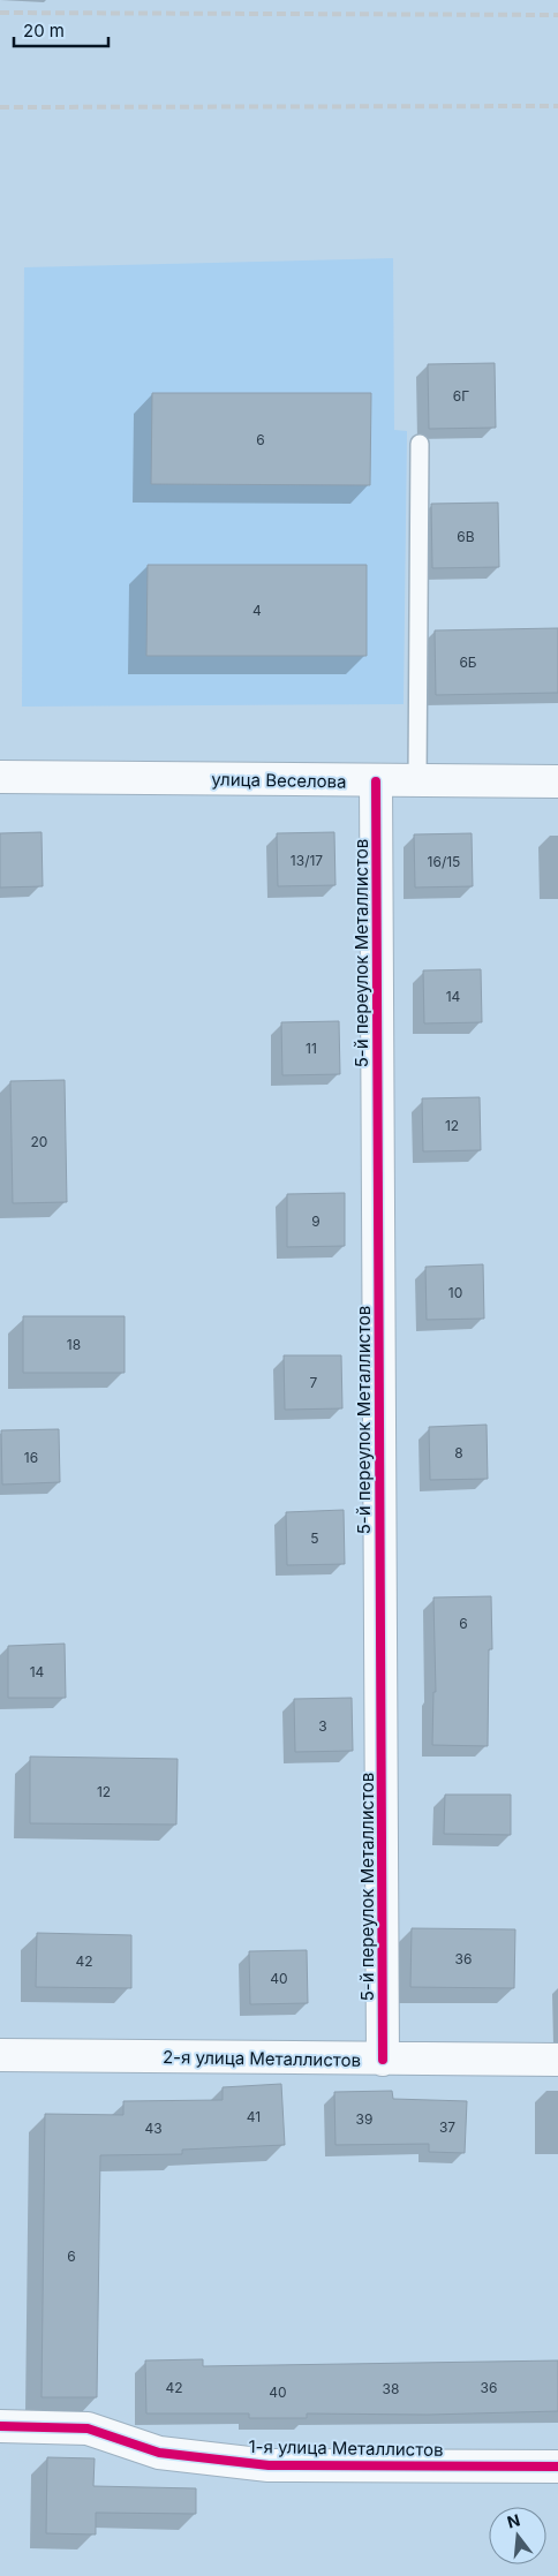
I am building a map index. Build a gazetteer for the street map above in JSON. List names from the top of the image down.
{
  "streets": {
    "street": [
      "улица Веселова",
      "5-й переулок Металлистов",
      "2-я улица Металлистов",
      "1-я улица Металлистов"
    ]
  },
  "crossings": [
    ["улица Веселова", "5-й переулок Металлистов"],
    ["5-й переулок Металлистов", "2-я улица Металлистов"]
  ],
  "house_numbers": [
    "6Г",
    "6",
    "6В",
    "4",
    "6Б",
    "13/17",
    "16/15",
    "14",
    "11",
    "12",
    "20",
    "9",
    "10",
    "18",
    "7",
    "8",
    "16",
    "5",
    "6",
    "14",
    "3",
    "12",
    "36",
    "42",
    "40",
    "41",
    "39",
    "37",
    "43",
    "6",
    "42",
    "36",
    "38",
    "40"
  ],
  "scale_bar": "20 m",
  "north": "top"
}
